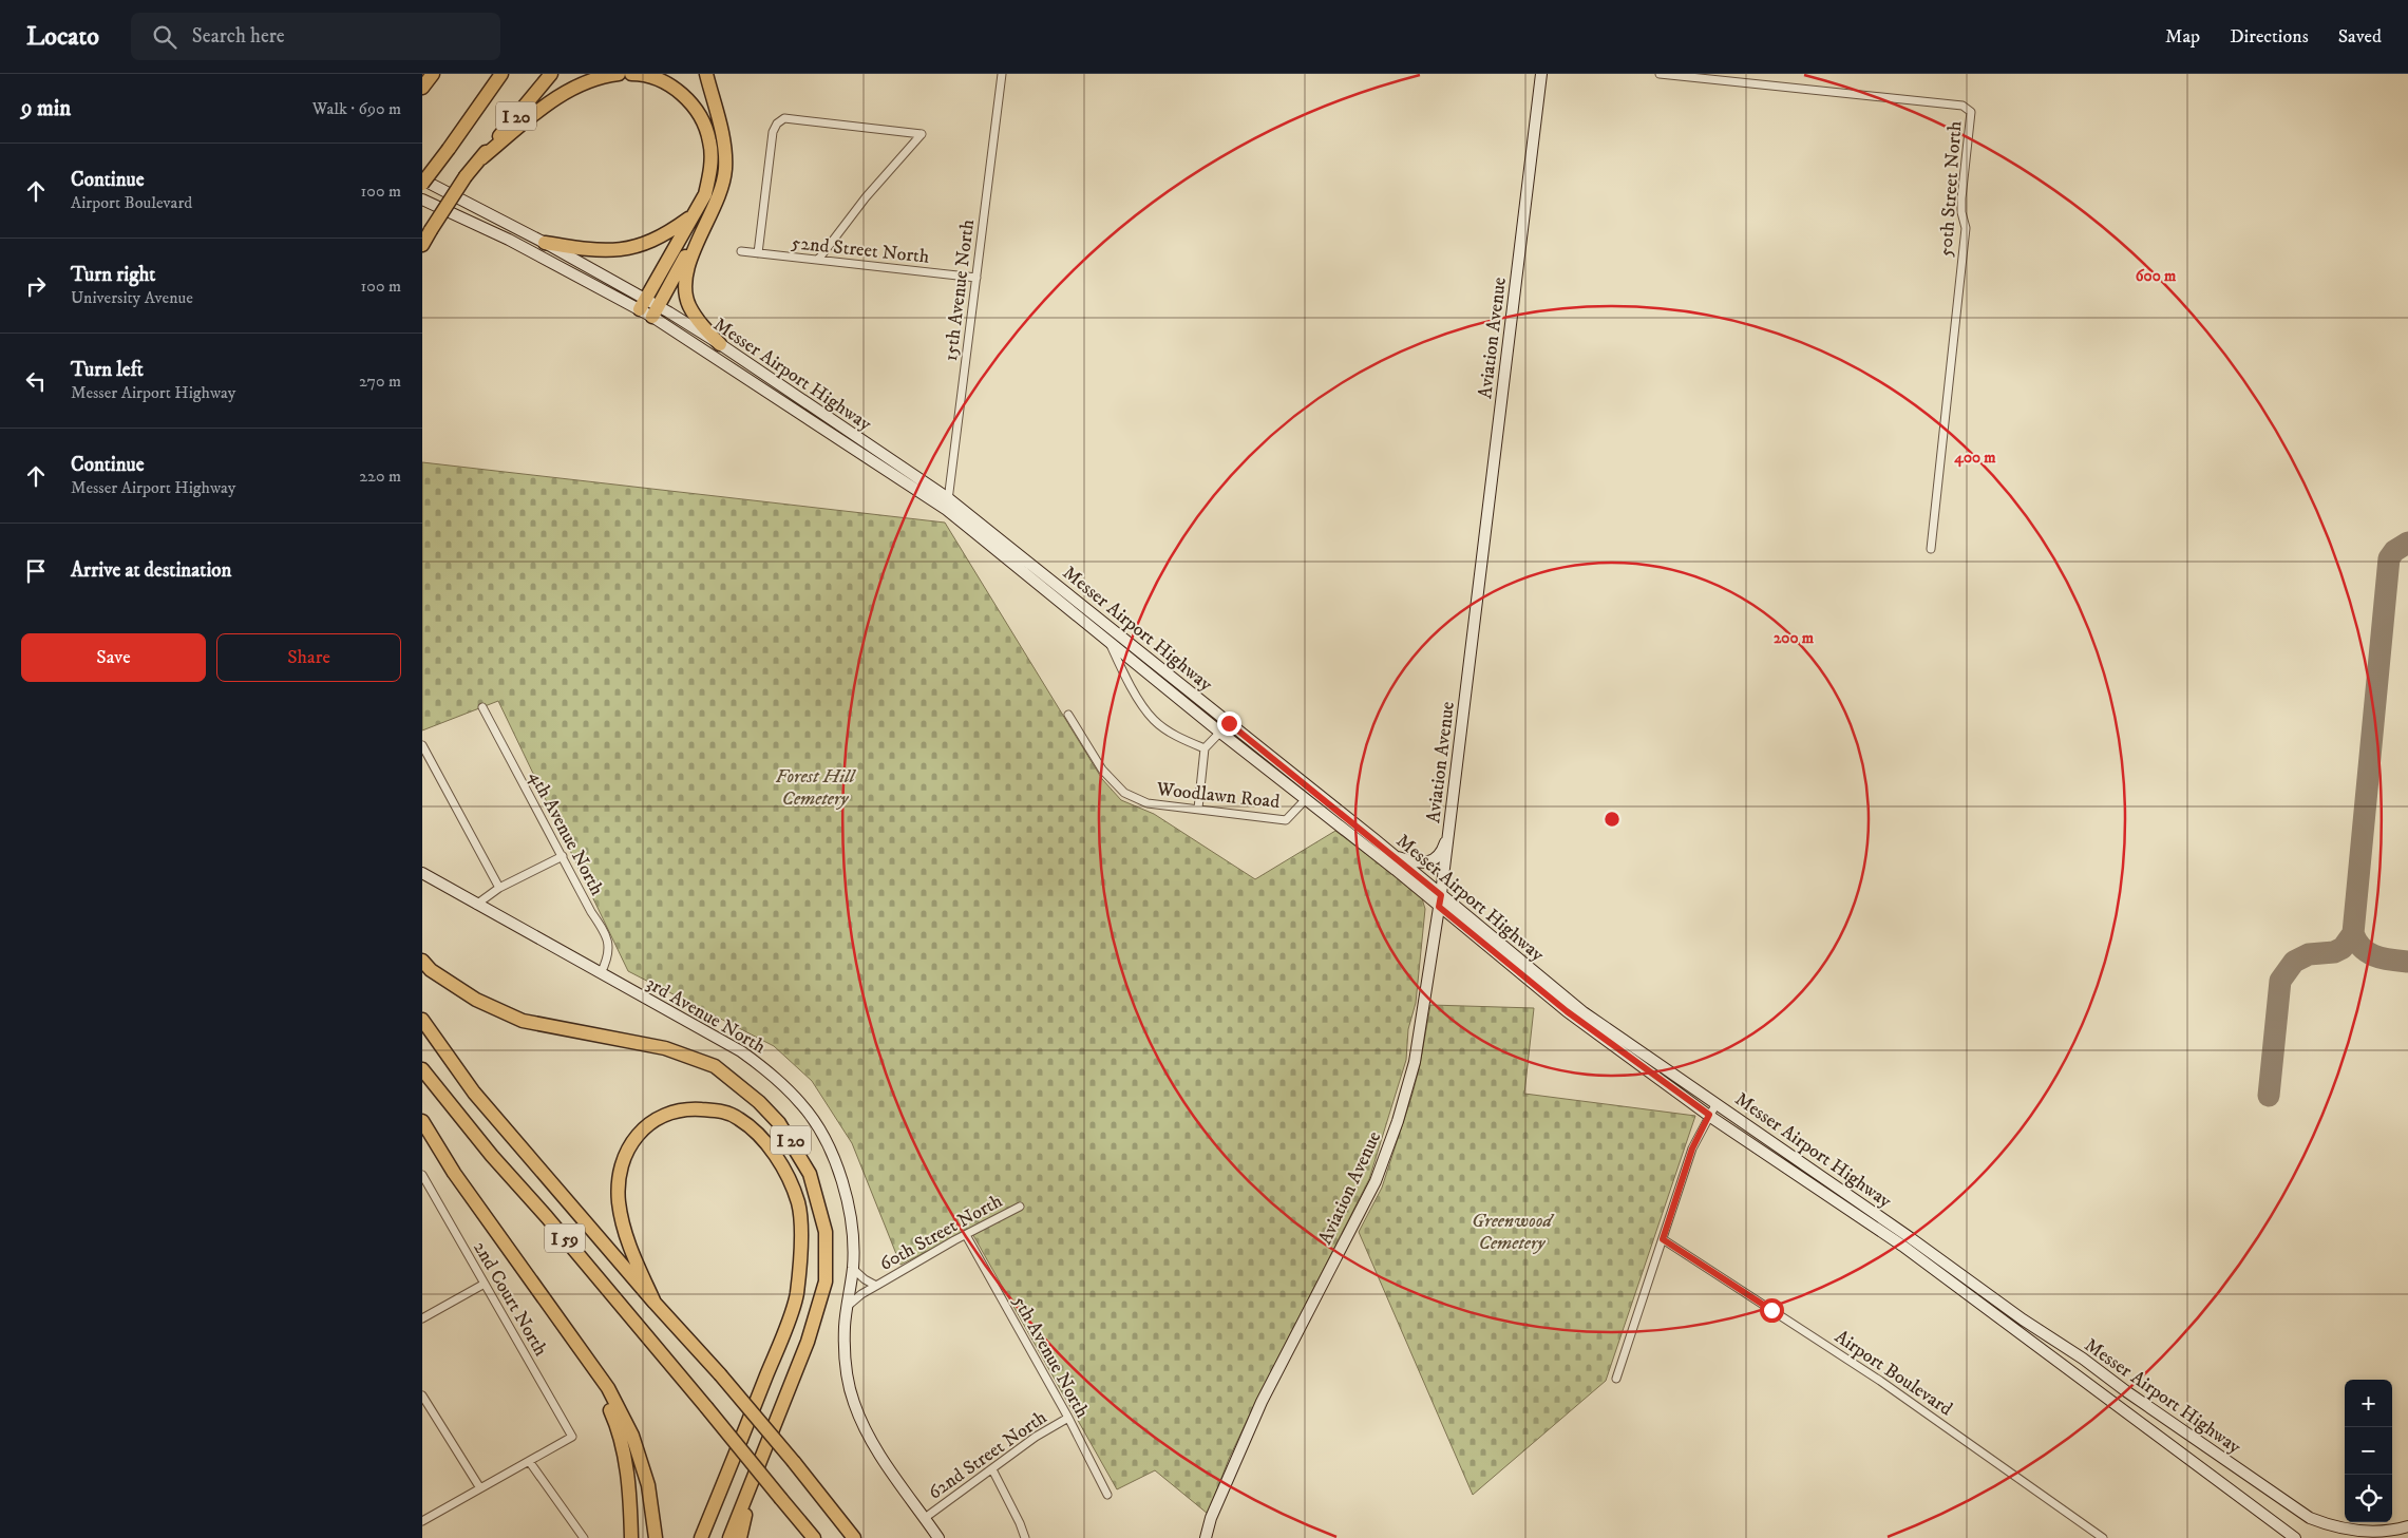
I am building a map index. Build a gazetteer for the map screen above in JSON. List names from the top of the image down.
{
  "streets": {
    "highway": ["I 20", "I 59"],
    "main road": ["Aviation Avenue", "Messer Airport Highway", "3rd Avenue North"],
    "street": [
      "50th Street North",
      "52nd Street North",
      "15th Avenue North",
      "Woodlawn Road",
      "4th Avenue North",
      "60th Street North",
      "2nd Court North",
      "5th Avenue North",
      "Airport Boulevard",
      "62nd Street North"
    ]
  },
  "crossings": [
    ["52nd Street North", "15th Avenue North"],
    ["15th Avenue North", "Messer Airport Highway"],
    ["Aviation Avenue", "Messer Airport Highway"],
    ["Messer Airport Highway", "Woodlawn Road"],
    ["4th Avenue North", "3rd Avenue North"],
    ["3rd Avenue North", "60th Street North"],
    ["3rd Avenue North", "62nd Street North"],
    ["60th Street North", "5th Avenue North"],
    ["5th Avenue North", "62nd Street North"]
  ],
  "parks": ["Forest Hill Cemetery", "Greenwood Cemetery"],
  "page": {
    "header": "Locato",
    "search": "Search here",
    "nav": ["Map", "Directions", "Saved"],
    "heading": ["9 min", "Walk · 690 m"],
    "list": [
      ["Continue", "Airport Boulevard", "100 m"],
      ["Turn right", "University Avenue", "100 m"],
      ["Turn left", "Messer Airport Highway", "270 m"],
      ["Continue", "Messer Airport Highway", "220 m"],
      "Arrive at destination"
    ],
    "buttons": ["Save", "Share"],
    "map_buttons": ["+", "−"]
  },
  "rings": ["600 m", "400 m", "200 m"]
}
